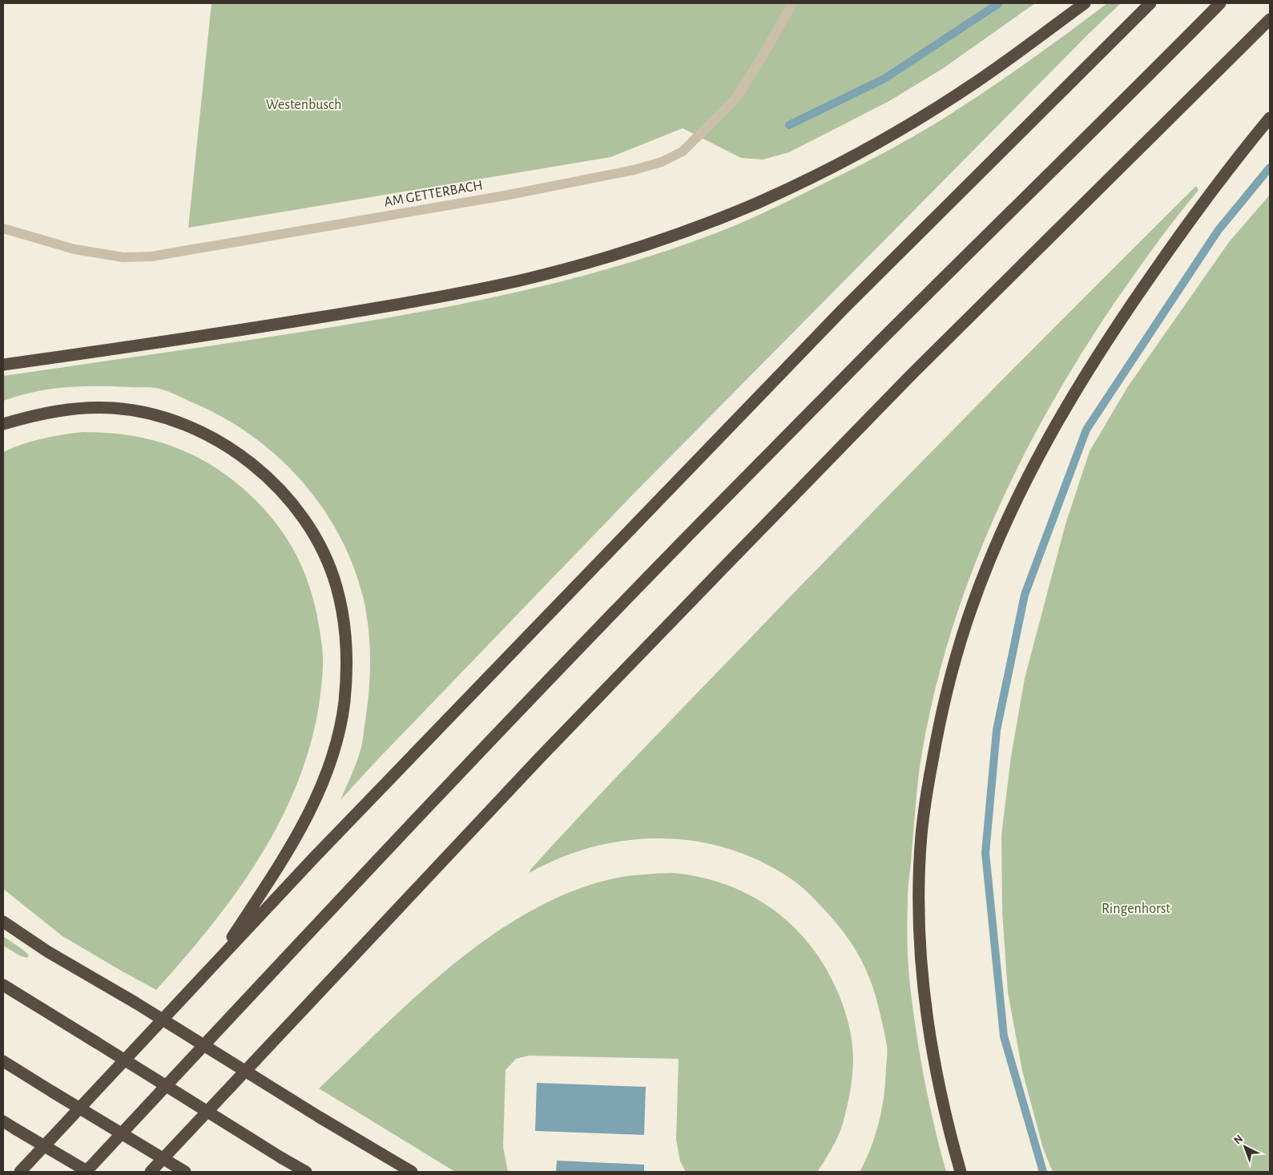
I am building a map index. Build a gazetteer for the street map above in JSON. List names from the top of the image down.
{
  "streets": {
    "street": ["AM GETTERBACH"]
  },
  "parks": ["Westenbusch", "Ringenhorst"],
  "north": "top left"
}
